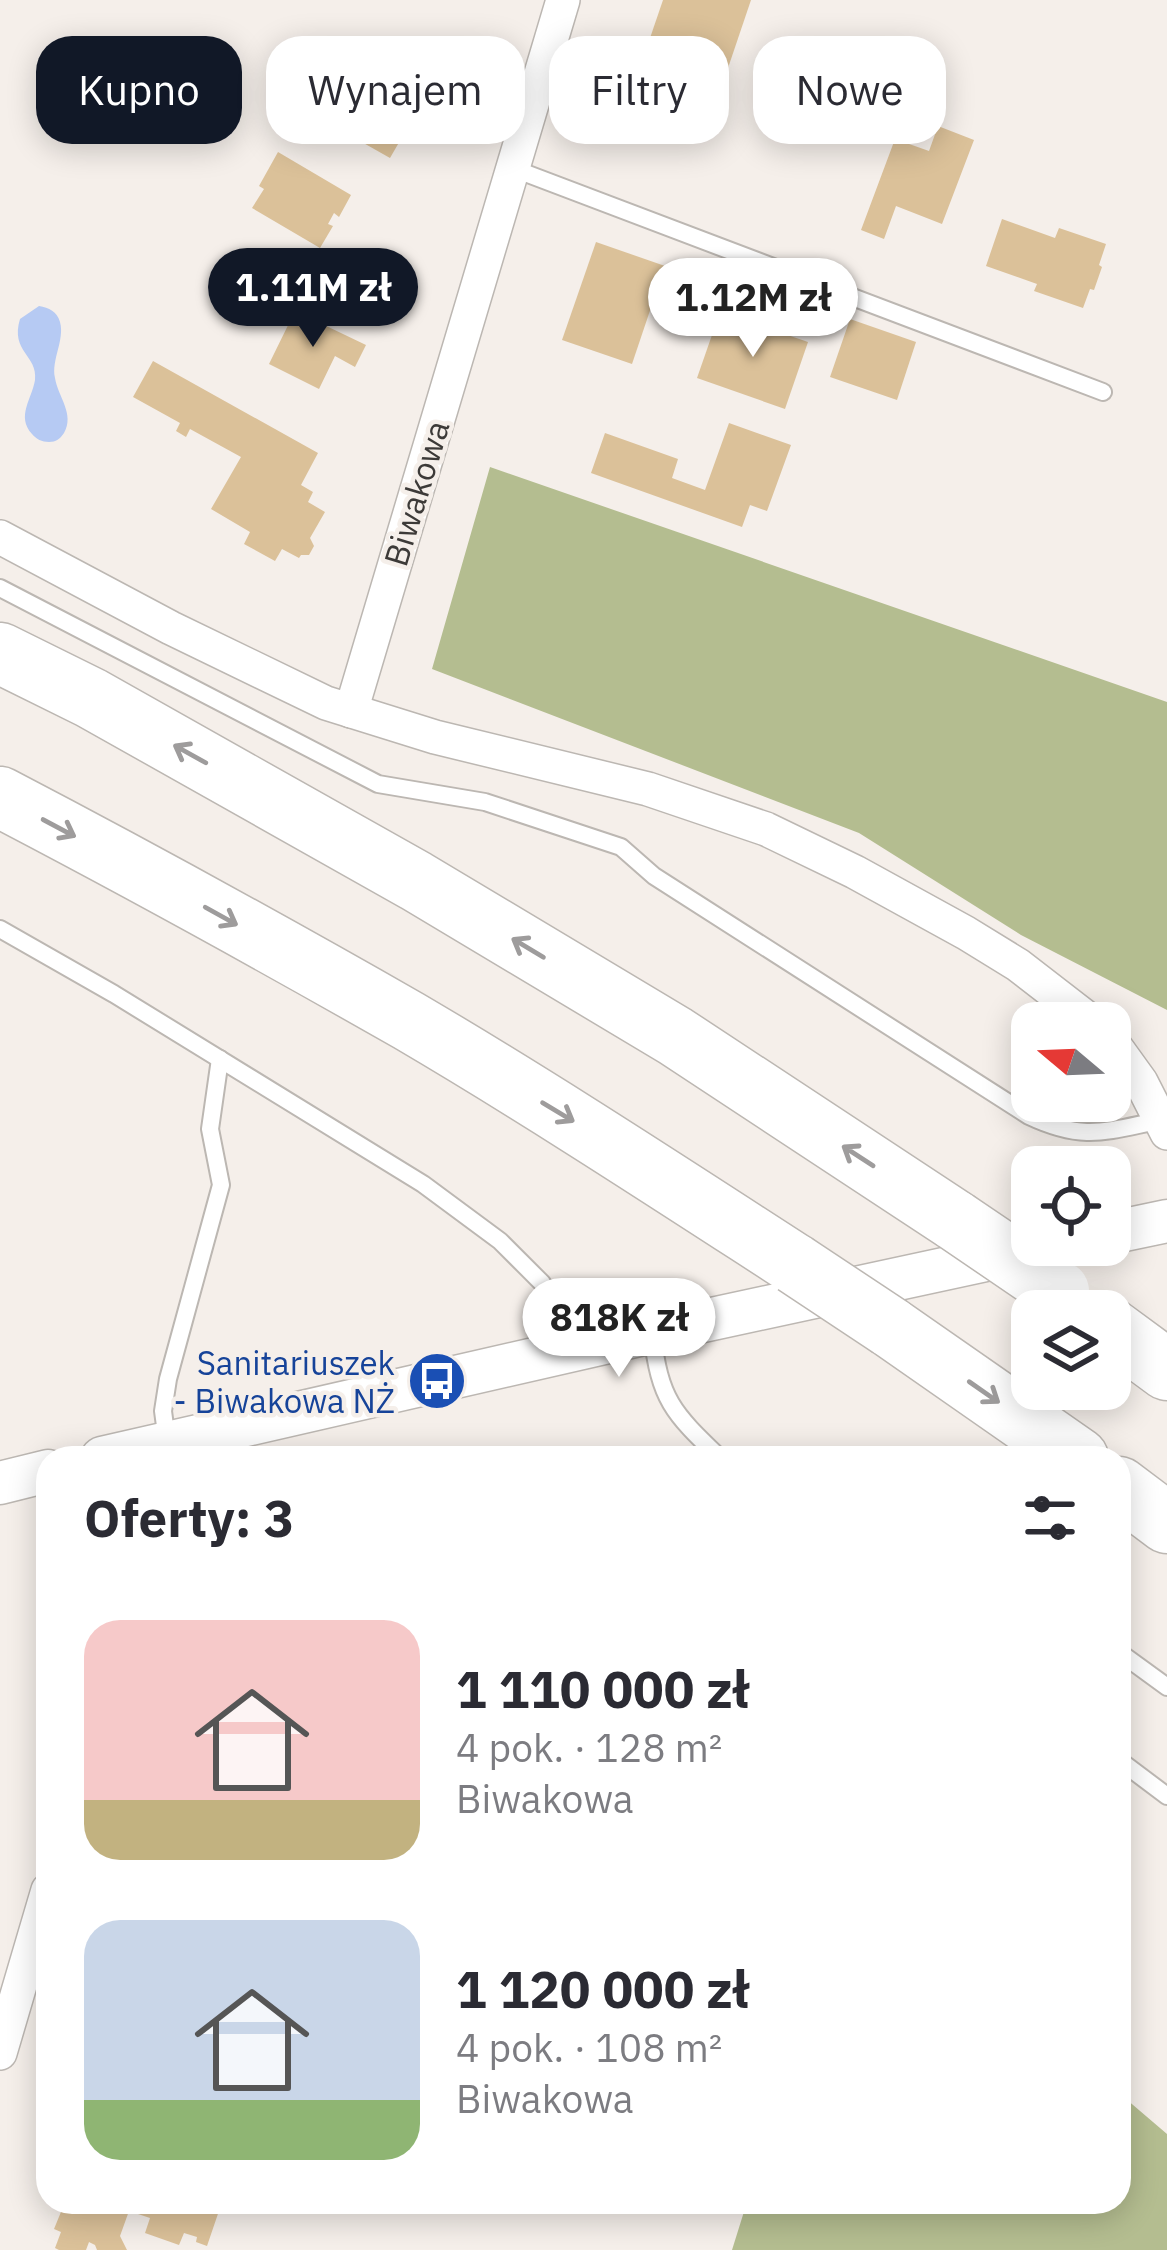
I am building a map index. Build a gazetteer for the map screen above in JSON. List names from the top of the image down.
{
  "streets": {
    "street": ["Biwakowa"]
  },
  "places": {
    "bus stop": ["Sanitariuszek - Biwakowa NŻ"]
  },
  "north": "left",
  "page": {
    "chip": [
      "Kupno",
      "Wynajem",
      "Filtry",
      "Nowe"
    ],
    "price": ["1.11M zł", "1.12M zł", "818K zł"],
    "heading": "Oferty: 3",
    "list": [
      {
        "name": "1 110 000 zł",
        "note": "4 pok. · 128 m² · Biwakowa"
      },
      {
        "name": "1 120 000 zł",
        "note": "4 pok. · 108 m² · Biwakowa"
      }
    ]
  }
}
